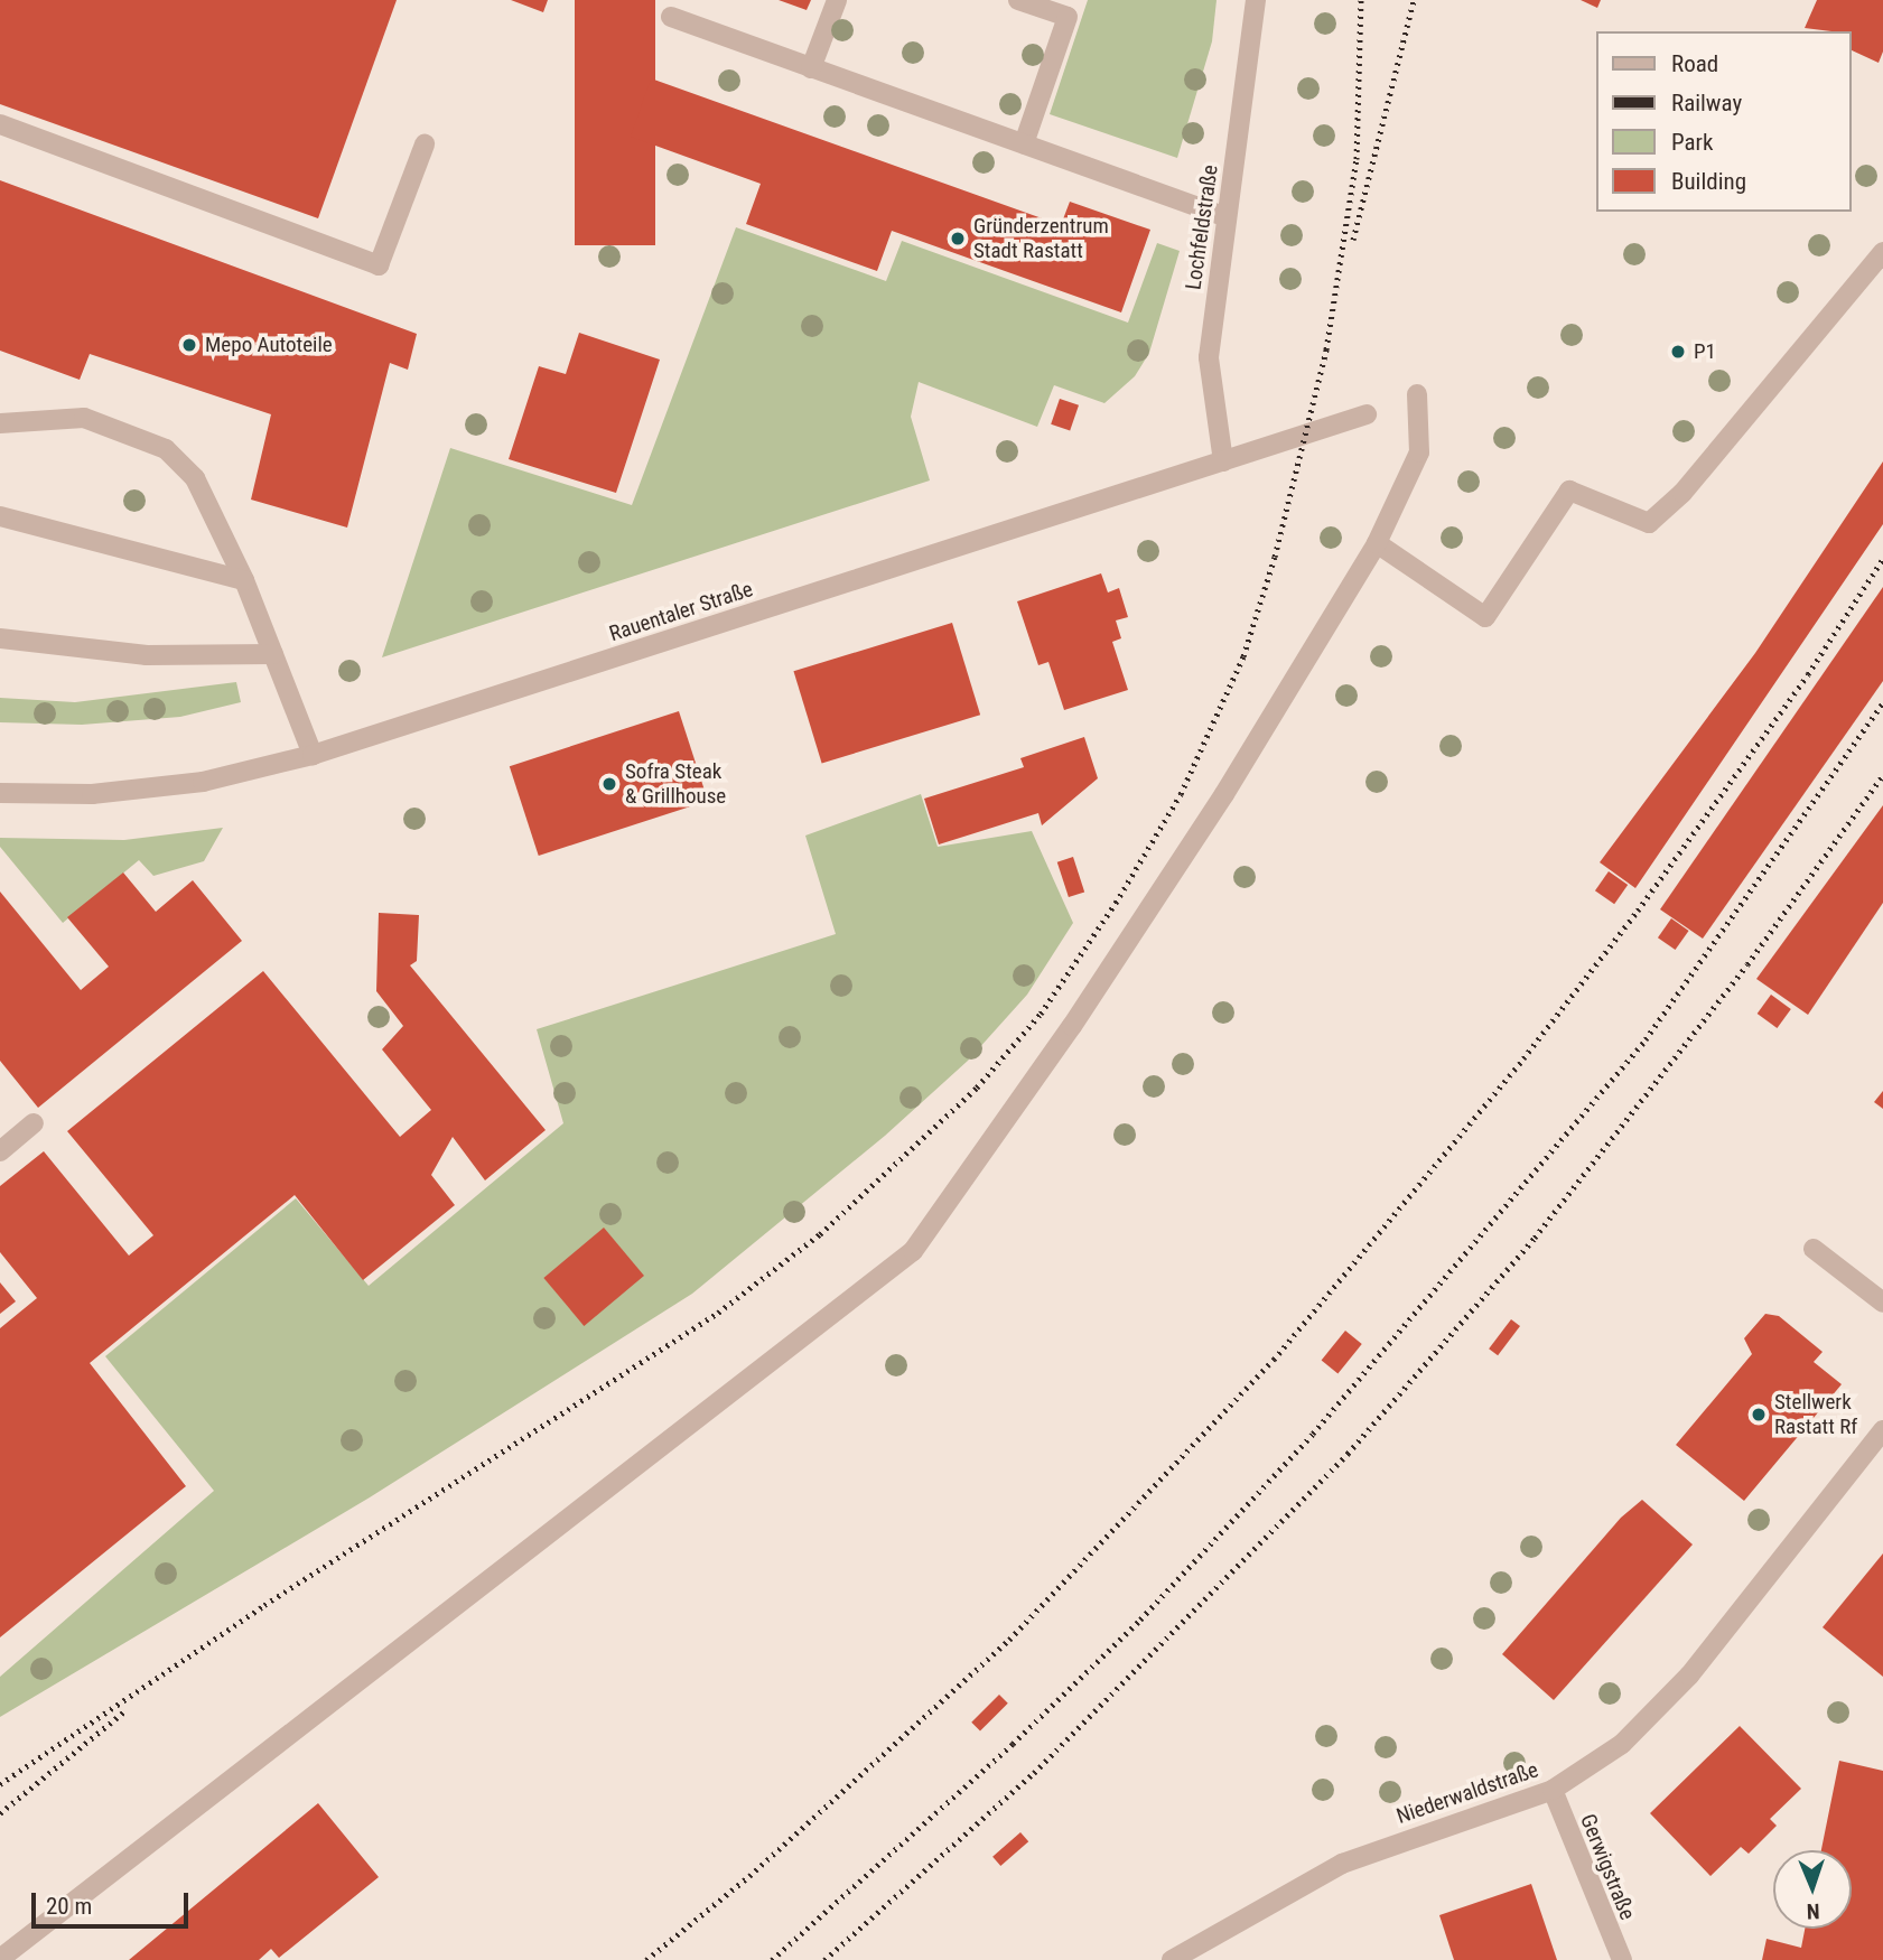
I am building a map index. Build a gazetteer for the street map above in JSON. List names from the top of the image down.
{
  "streets": {
    "street": [
      "Lochfeldstraße",
      "Rauentaler Straße",
      "Niederwaldstraße",
      "Gerwigstraße"
    ]
  },
  "crossings": [
    ["Lochfeldstraße", "Rauentaler Straße"],
    ["Niederwaldstraße", "Gerwigstraße"]
  ],
  "places": [
    "Gründerzentrum Stadt Rastatt",
    "Mepo Autoteile",
    "P1",
    "Sofra Steak & Grillhouse",
    "Stellwerk Rastatt Rf"
  ],
  "legend": [
    "Road",
    "Railway",
    "Park",
    "Building"
  ],
  "scale_bar": "20 m",
  "north": "bottom"
}
